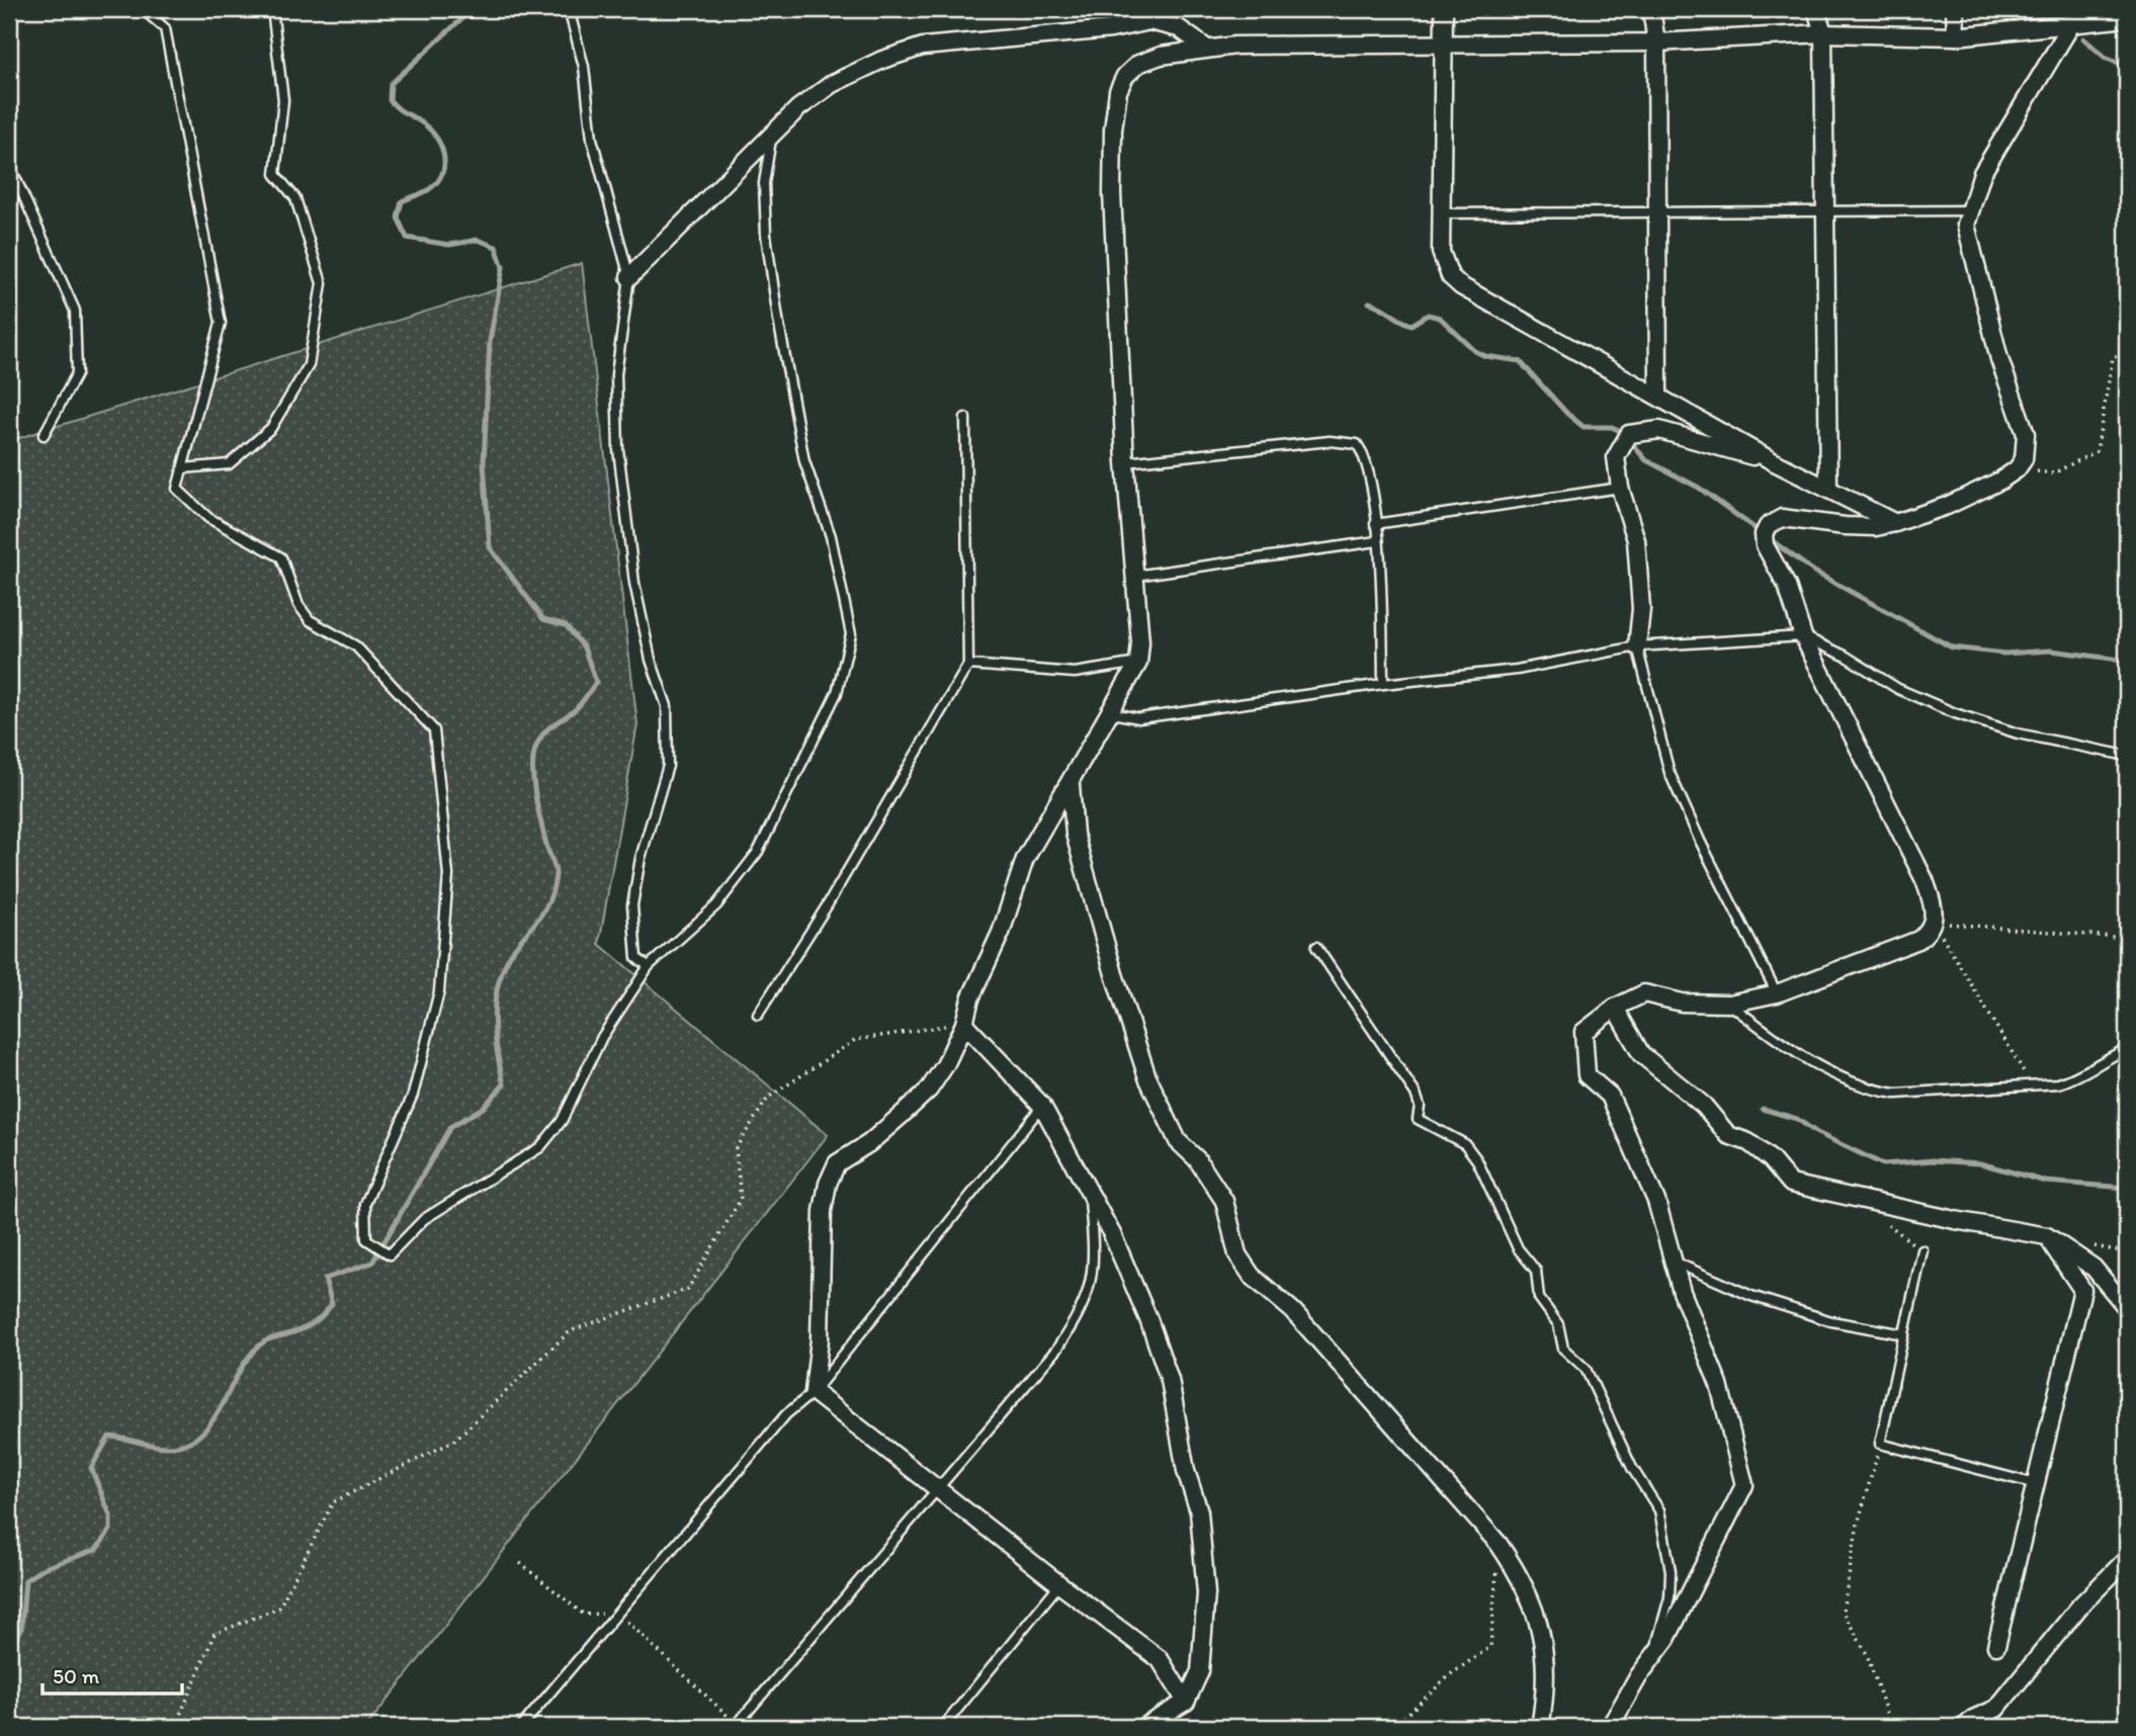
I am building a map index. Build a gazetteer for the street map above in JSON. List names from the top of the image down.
{
  "scale_bar": "50 m"
}
